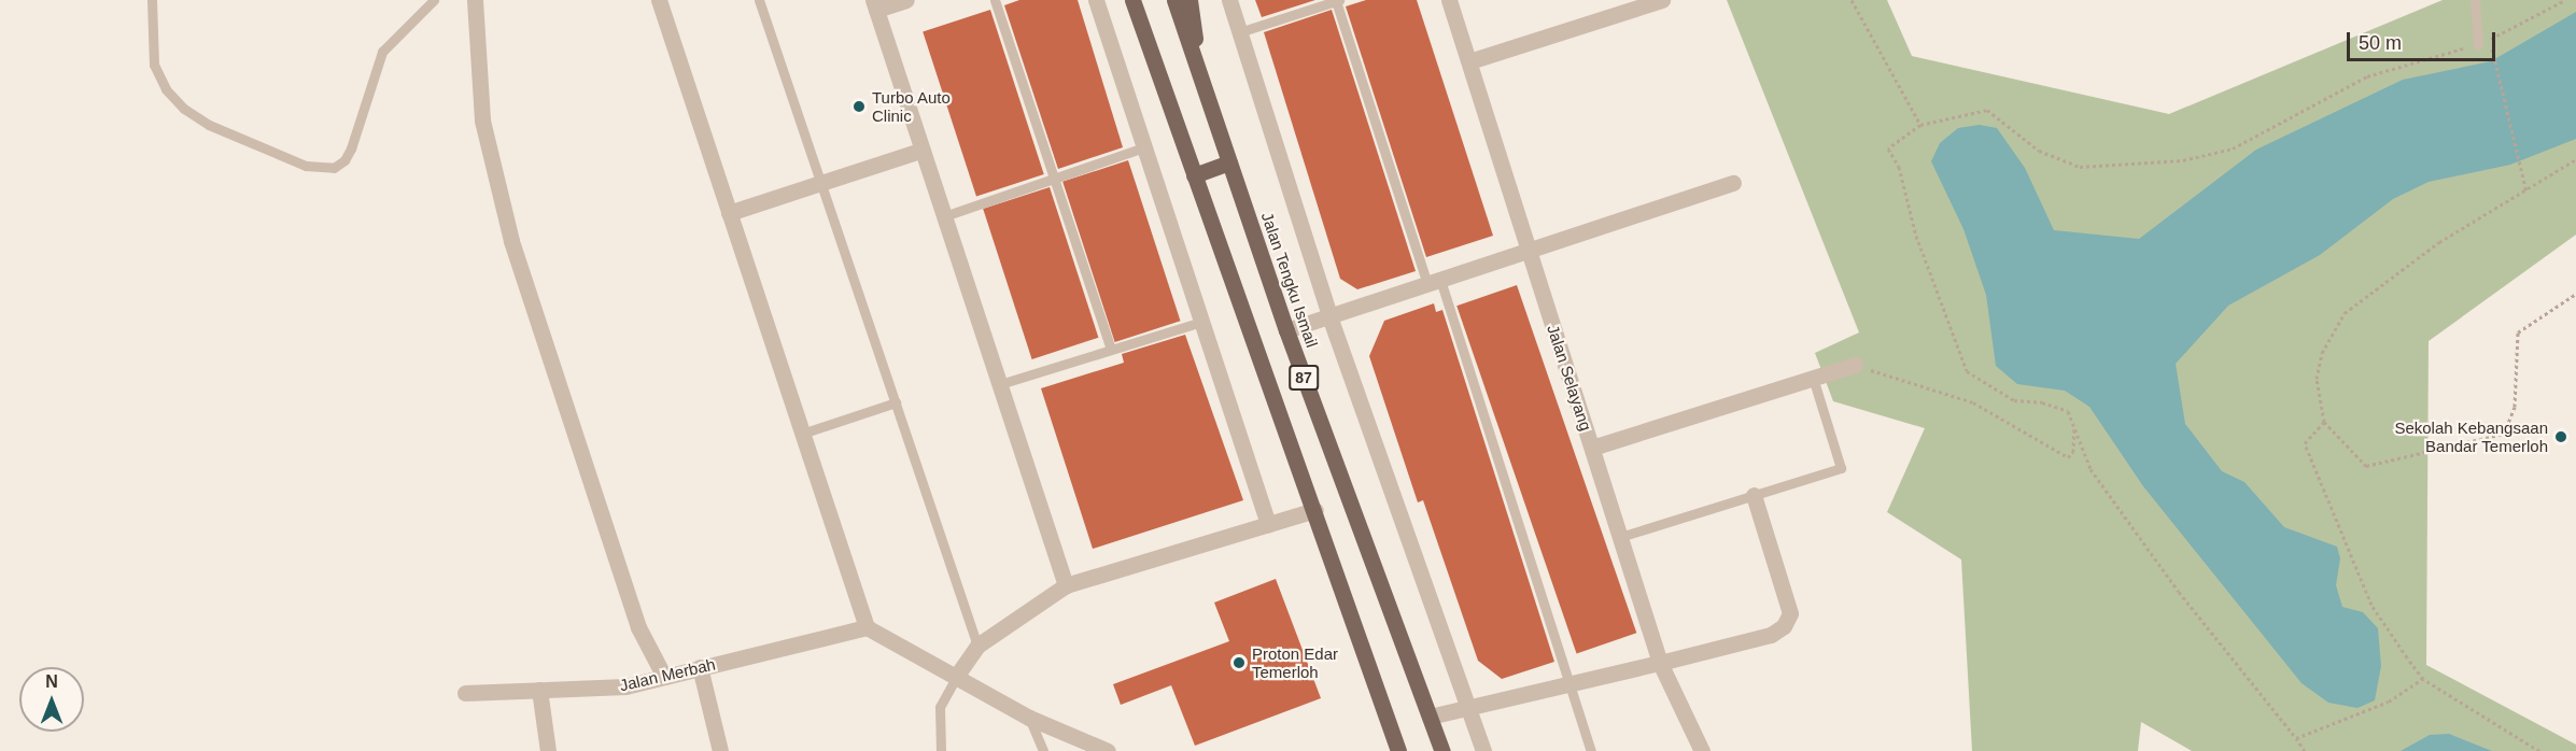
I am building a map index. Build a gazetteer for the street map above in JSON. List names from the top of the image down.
{
  "streets": {
    "main road": ["Jalan Tengku Ismail", "87"],
    "street": ["Jalan Selayang", "Jalan Merbah"]
  },
  "places": ["Turbo Auto Clinic", "Sekolah Kebangsaan Bandar Temerloh", "Proton Edar Temerloh"],
  "scale_bar": "50 m",
  "north": "top"
}
